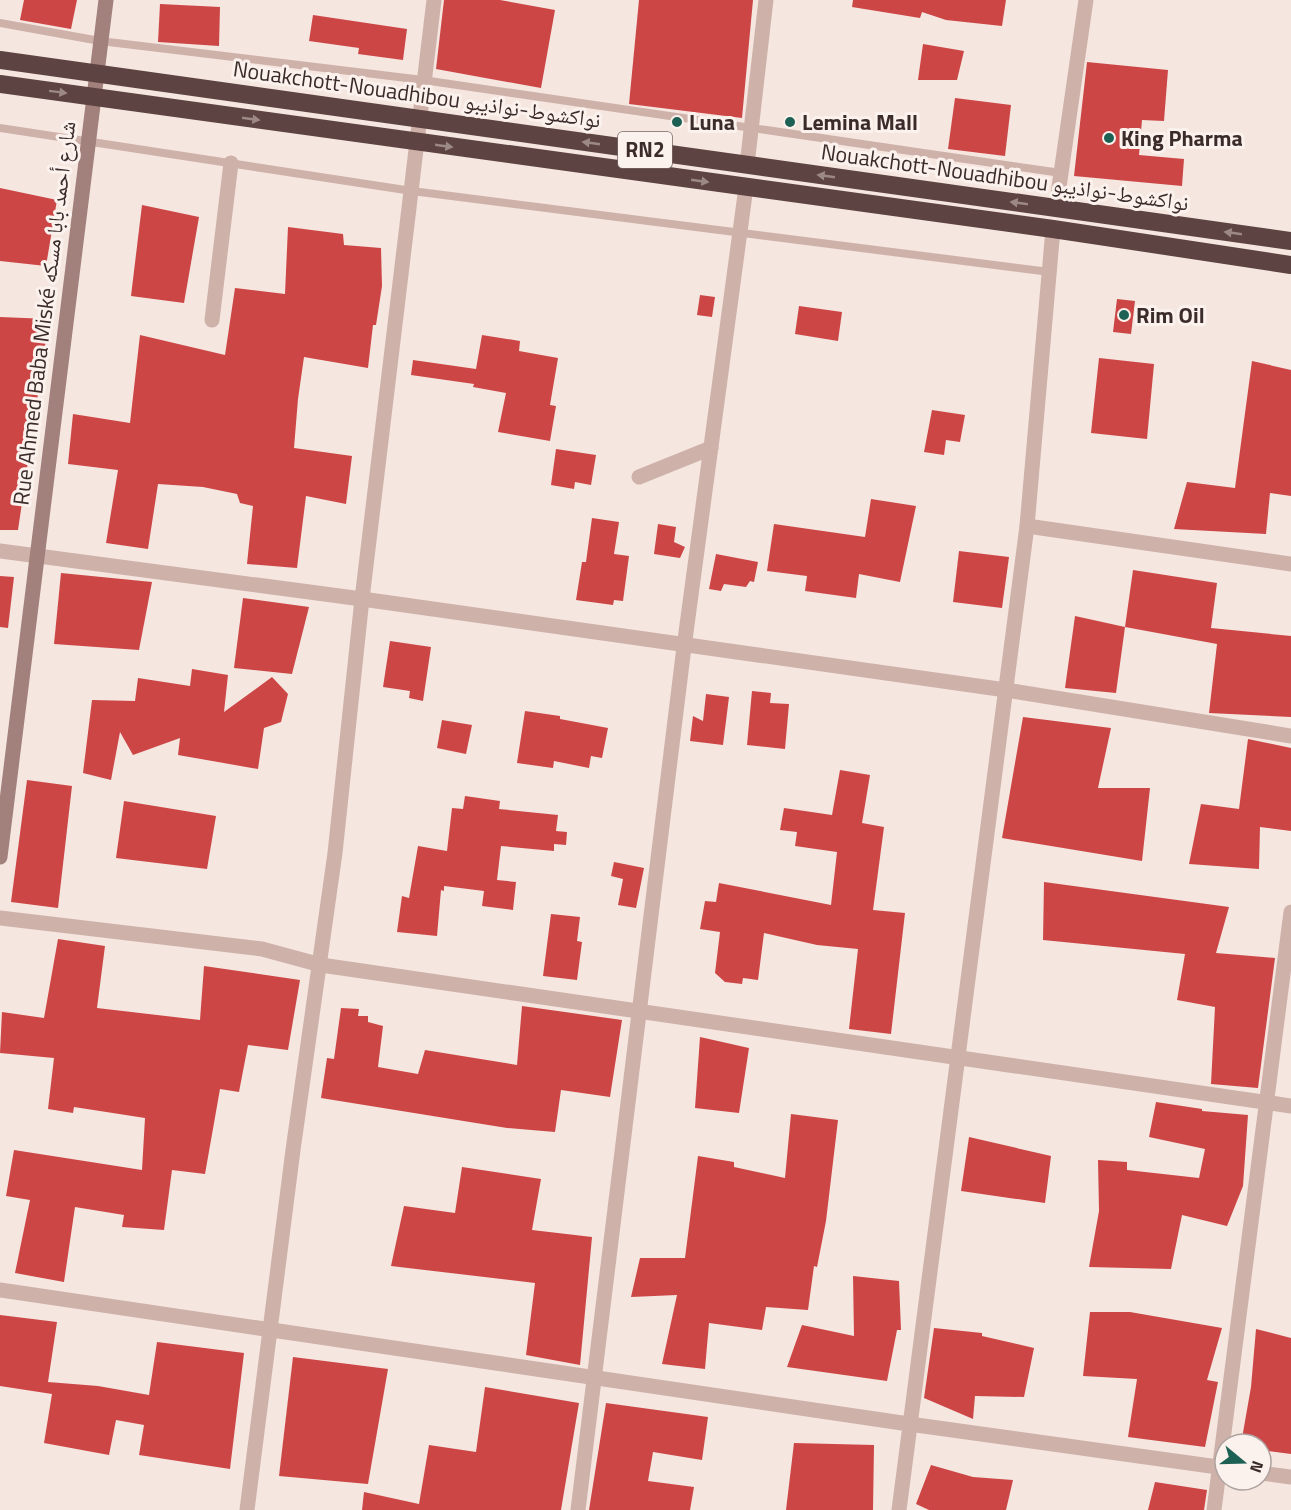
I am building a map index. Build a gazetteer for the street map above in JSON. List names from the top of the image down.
{
  "streets": {
    "highway": ["Nouakchott-Nouadhibou نواكشوط-نواذيبو", "RN2"],
    "street": ["Rue Ahmed Baba Miské شارع أحمد بابا مسكه"]
  },
  "crossings": [
    ["Nouakchott-Nouadhibou نواكشوط-نواذيبو", "Rue Ahmed Baba Miské شارع أحمد بابا مسكه"]
  ],
  "places": [
    "Luna",
    "Lemina Mall",
    "King Pharma",
    "Rim Oil"
  ],
  "north": "right"
}
